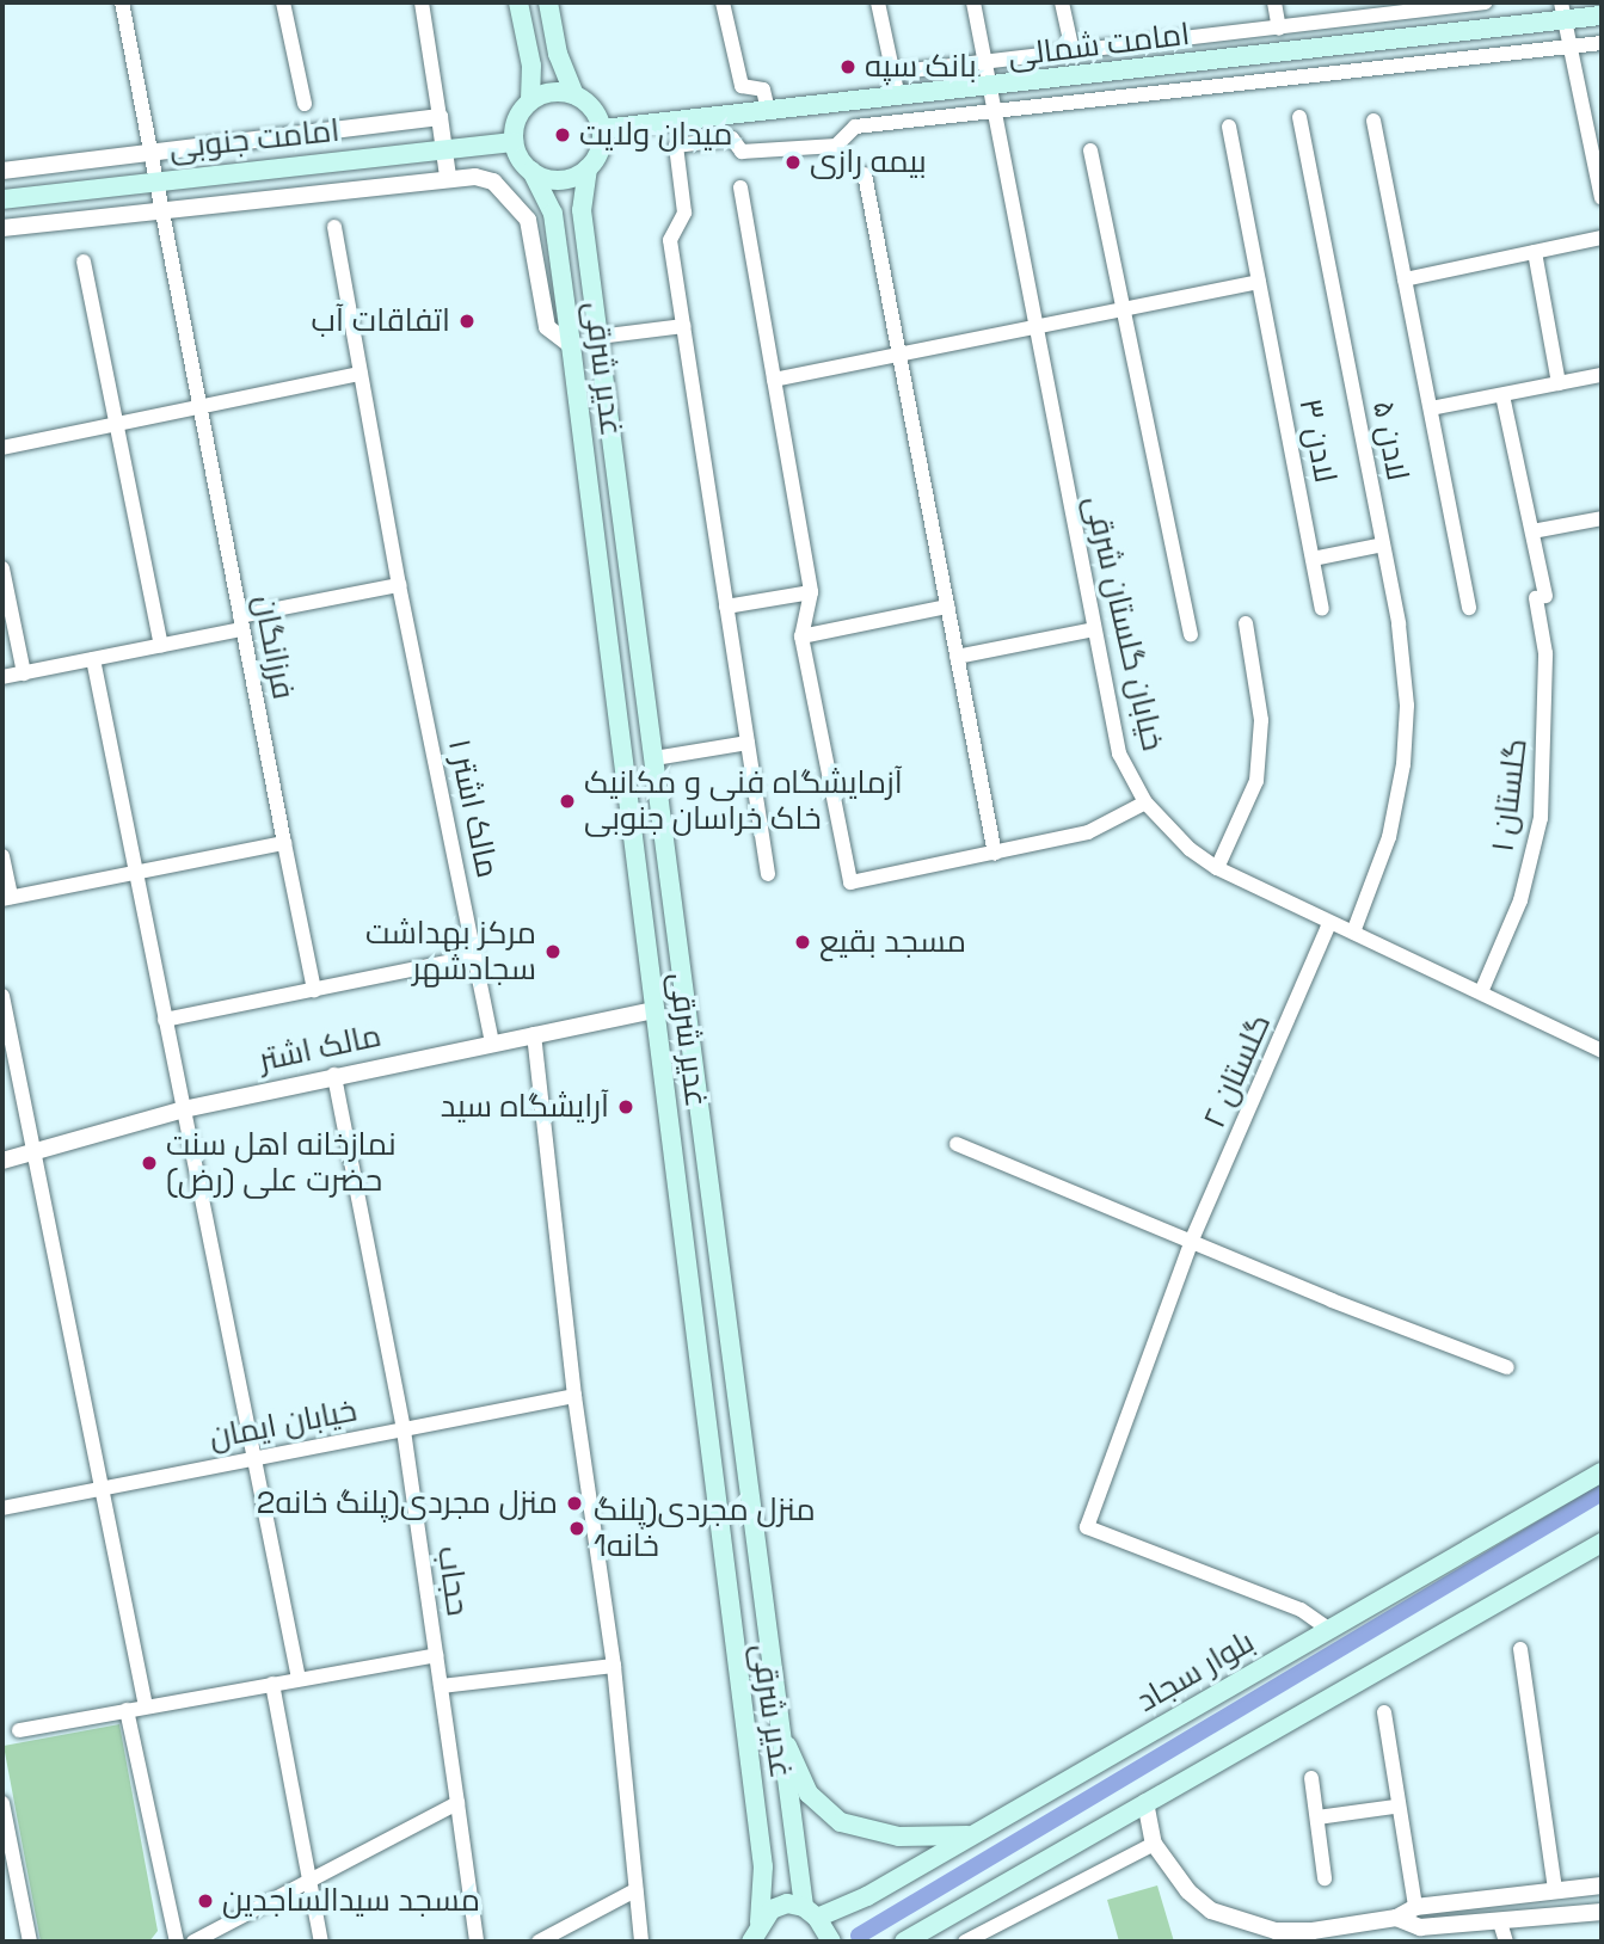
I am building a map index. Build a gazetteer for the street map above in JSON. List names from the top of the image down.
{
  "streets": {
    "main road": [
      "امامت شمالی",
      "امامت جنوبی",
      "غدیر شرقی",
      "بلوار سجاد"
    ],
    "street": [
      "لادن ۳",
      "لادن ۵",
      "خیابان گلستان شرقی",
      "فرزانگان",
      "گلستان ۱",
      "مالک اشتر ۱",
      "مالک اشتر",
      "گلستان ۲",
      "خیابان ایمان",
      "حجاب"
    ]
  },
  "crossings": [
    ["امامت شمالی", "امامت جنوبی"],
    ["امامت شمالی", "غدیر شرقی"],
    ["امامت شمالی", "خیابان گلستان شرقی"],
    ["امامت جنوبی", "غدیر شرقی"],
    ["امامت جنوبی", "فرزانگان"],
    ["غدیر شرقی", "مالک اشتر"],
    ["غدیر شرقی", "بلوار سجاد"],
    ["لادن ۵", "خیابان گلستان شرقی"],
    ["خیابان گلستان شرقی", "گلستان ۱"],
    ["خیابان گلستان شرقی", "گلستان ۲"],
    ["مالک اشتر ۱", "مالک اشتر"],
    ["مالک اشتر", "حجاب"],
    ["گلستان ۲", "بلوار سجاد"],
    ["خیابان ایمان", "حجاب"]
  ],
  "places": [
    "بانک سپه",
    "میدان ولایت",
    "بیمه رازی",
    "اتفاقات آب",
    "آزمایشگاه فنی و مکانیک خاک خراسان جنوبی",
    "مسجد بقیع",
    "مرکز بهداشت سجادشهر",
    "آرایشگاه سید",
    "نمازخانه اهل سنت حضرت علی (رض)",
    "منزل مجردی(پلنگ خانه2",
    "منزل مجردی(پلنگ خانه1",
    "مسجد سیدالساجدین"
  ]
}
